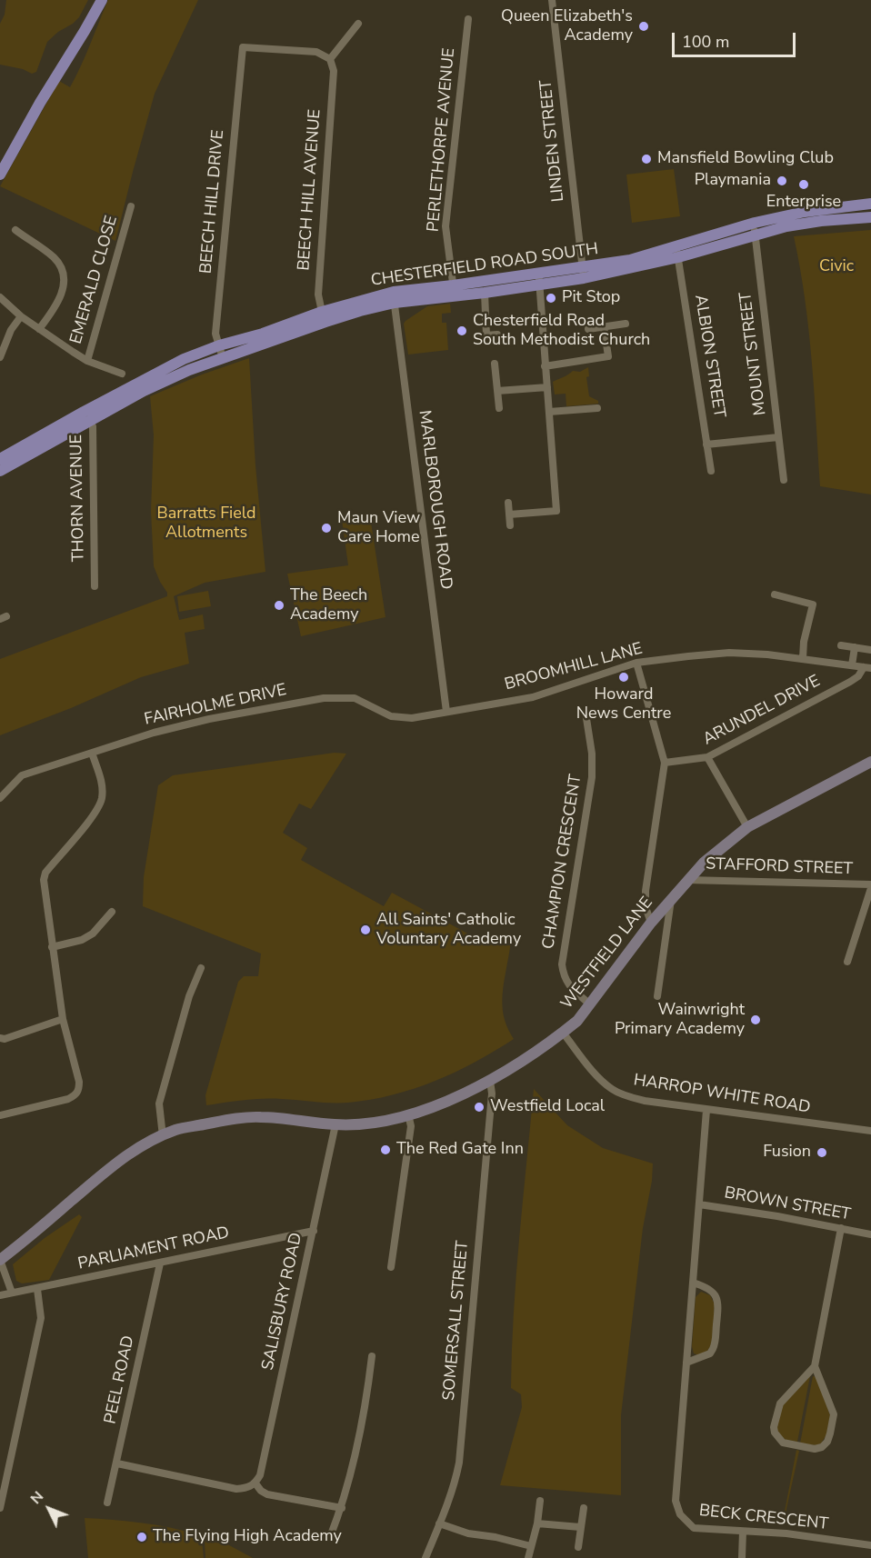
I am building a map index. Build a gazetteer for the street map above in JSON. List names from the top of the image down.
{
  "streets": {
    "main road": ["CHESTERFIELD ROAD SOUTH"],
    "street": [
      "PERLETHORPE AVENUE",
      "LINDEN STREET",
      "BEECH HILL AVENUE",
      "BEECH HILL DRIVE",
      "EMERALD CLOSE",
      "MOUNT STREET",
      "ALBION STREET",
      "THORN AVENUE",
      "MARLBOROUGH ROAD",
      "BROOMHILL LANE",
      "FAIRHOLME DRIVE",
      "ARUNDEL DRIVE",
      "CHAMPION CRESCENT",
      "STAFFORD STREET",
      "WESTFIELD LANE",
      "HARROP WHITE ROAD",
      "BROWN STREET",
      "PARLIAMENT ROAD",
      "SALISBURY ROAD",
      "SOMERSALL STREET",
      "PEEL ROAD",
      "BECK CRESCENT"
    ]
  },
  "crossings": [
    ["PERLETHORPE AVENUE", "CHESTERFIELD ROAD SOUTH"],
    ["LINDEN STREET", "CHESTERFIELD ROAD SOUTH"],
    ["BEECH HILL AVENUE", "BEECH HILL DRIVE"],
    ["BEECH HILL AVENUE", "CHESTERFIELD ROAD SOUTH"],
    ["BEECH HILL DRIVE", "CHESTERFIELD ROAD SOUTH"],
    ["CHESTERFIELD ROAD SOUTH", "MOUNT STREET"],
    ["CHESTERFIELD ROAD SOUTH", "ALBION STREET"],
    ["CHESTERFIELD ROAD SOUTH", "THORN AVENUE"],
    ["CHESTERFIELD ROAD SOUTH", "MARLBOROUGH ROAD"],
    ["MARLBOROUGH ROAD", "BROOMHILL LANE"],
    ["MARLBOROUGH ROAD", "FAIRHOLME DRIVE"],
    ["BROOMHILL LANE", "FAIRHOLME DRIVE"],
    ["BROOMHILL LANE", "ARUNDEL DRIVE"],
    ["CHAMPION CRESCENT", "WESTFIELD LANE"],
    ["STAFFORD STREET", "WESTFIELD LANE"],
    ["WESTFIELD LANE", "HARROP WHITE ROAD"],
    ["WESTFIELD LANE", "SALISBURY ROAD"],
    ["WESTFIELD LANE", "SOMERSALL STREET"],
    ["HARROP WHITE ROAD", "BECK CRESCENT"],
    ["BROWN STREET", "BECK CRESCENT"],
    ["PARLIAMENT ROAD", "SALISBURY ROAD"],
    ["PARLIAMENT ROAD", "PEEL ROAD"]
  ],
  "parks": ["Civic", "Barratts Field Allotments"],
  "places": [
    "Queen Elizabeth's Academy",
    "Mansfield Bowling Club",
    "Playmania",
    "Enterprise",
    "Pit Stop",
    "Chesterfield Road South Methodist Church",
    "Maun View Care Home",
    "The Beech Academy",
    "Howard News Centre",
    "All Saints' Catholic Voluntary Academy",
    "Wainwright Primary Academy",
    "Westfield Local",
    "The Red Gate Inn",
    "Fusion",
    "The Flying High Academy"
  ],
  "scale_bar": "100 m",
  "north": "top left"
}
